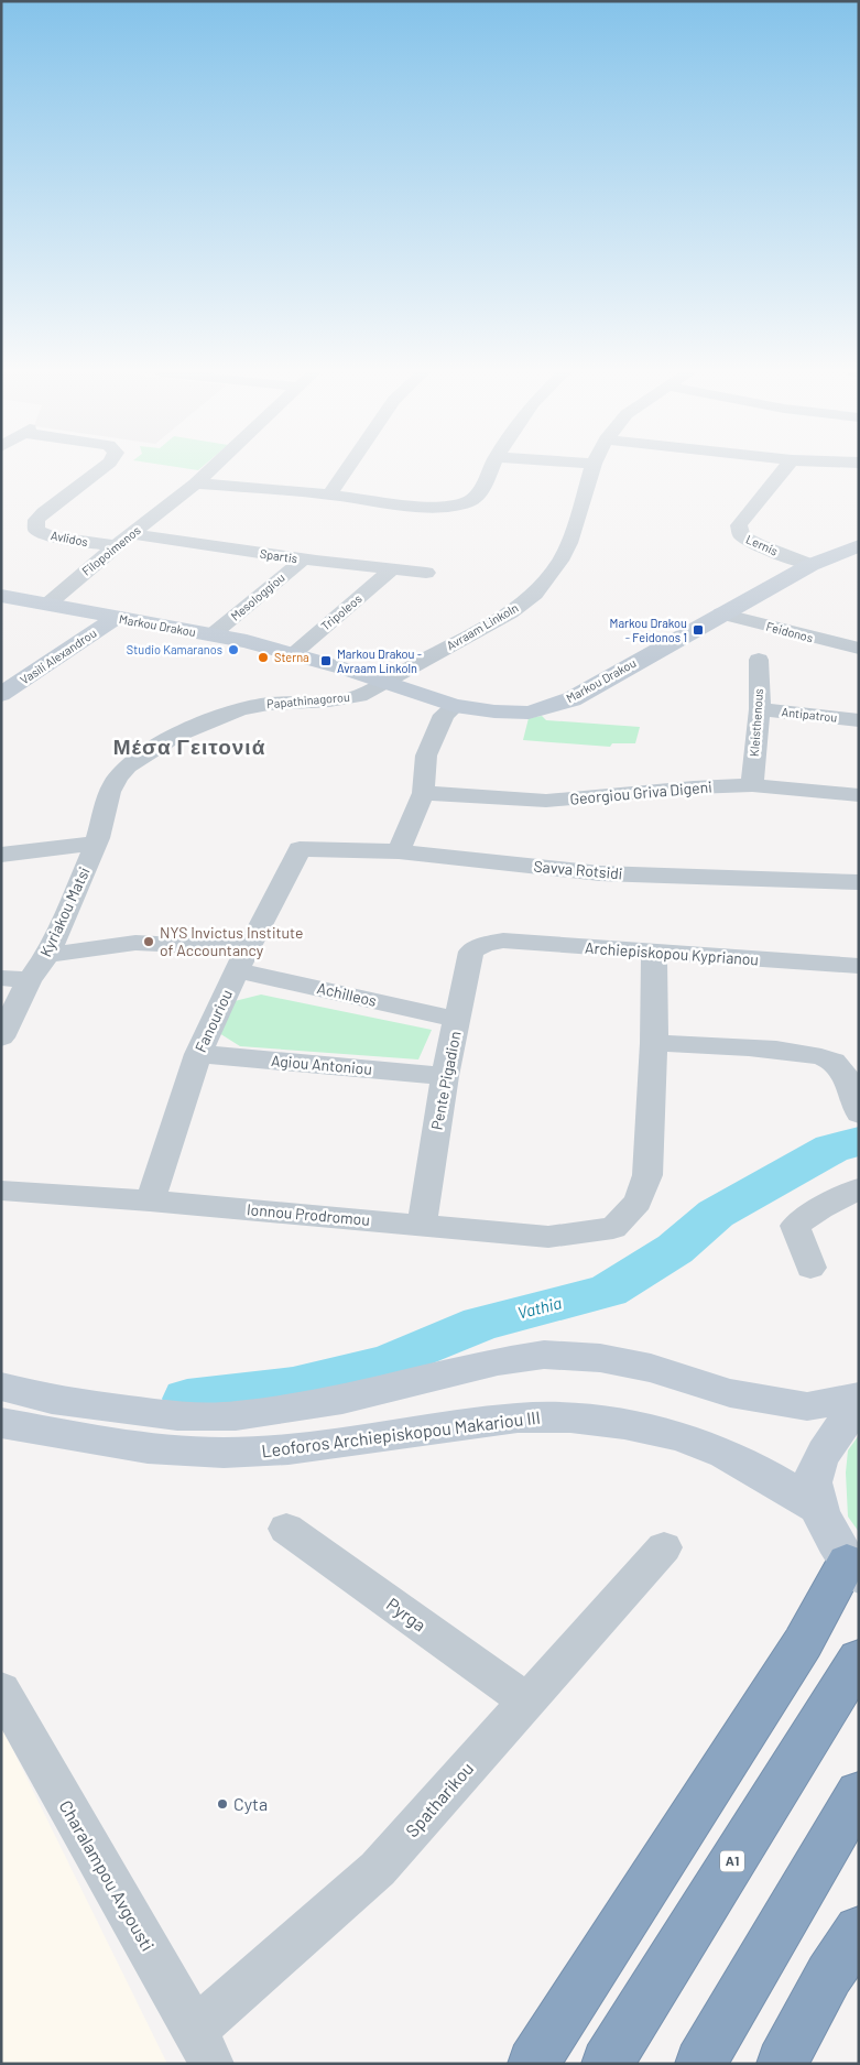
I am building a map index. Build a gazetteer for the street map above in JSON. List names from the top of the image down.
{
  "streets": {
    "highway": ["A1"],
    "street": [
      "Avlidos",
      "Lernis",
      "Filopoimenos",
      "Spartis",
      "Mesologgiou",
      "Tripoleos",
      "Markou Drakou",
      "Avraam Linkoln",
      "Feidonos",
      "Vasili Alexandrou",
      "Papathinagorou",
      "Antipatrou",
      "Kleisthenous",
      "Georgiou Griva Digeni",
      "Savva Rotsidi",
      "Kyriakou Matsi",
      "Archiepiskopou Kyprianou",
      "Achilleos",
      "Fanouriou",
      "Agiou Antoniou",
      "Pente Pigadion",
      "Ionnou Prodromou",
      "Leoforos Archiepiskopou Makariou III",
      "Pyrga",
      "Spatharikou",
      "Charalampou Avgousti"
    ]
  },
  "crossings": [
    ["Avlidos", "Filopoimenos"],
    ["Lernis", "Markou Drakou"],
    ["Filopoimenos", "Spartis"],
    ["Filopoimenos", "Markou Drakou"],
    ["Spartis", "Mesologgiou"],
    ["Spartis", "Tripoleos"],
    ["Mesologgiou", "Markou Drakou"],
    ["Tripoleos", "Markou Drakou"],
    ["Markou Drakou", "Avraam Linkoln"],
    ["Markou Drakou", "Feidonos"],
    ["Markou Drakou", "Vasili Alexandrou"],
    ["Markou Drakou", "Papathinagorou"],
    ["Avraam Linkoln", "Papathinagorou"],
    ["Papathinagorou", "Kyriakou Matsi"],
    ["Antipatrou", "Kleisthenous"],
    ["Kleisthenous", "Georgiou Griva Digeni"],
    ["Savva Rotsidi", "Fanouriou"],
    ["Kyriakou Matsi", "Achilleos"],
    ["Archiepiskopou Kyprianou", "Pente Pigadion"],
    ["Achilleos", "Fanouriou"],
    ["Achilleos", "Pente Pigadion"],
    ["Fanouriou", "Agiou Antoniou"],
    ["Fanouriou", "Ionnou Prodromou"],
    ["Agiou Antoniou", "Pente Pigadion"],
    ["Pente Pigadion", "Ionnou Prodromou"],
    ["Pyrga", "Spatharikou"],
    ["Spatharikou", "Charalampou Avgousti"]
  ],
  "districts": ["Μέσα Γειτονιά"],
  "water": ["Vathia"],
  "places": {
    "transit": ["Markou Drakou - Feidonos 1", "Markou Drakou - Avraam Linkoln"],
    "other": [
      "Studio Kamaranos",
      "Sterna",
      "NYS Invictus Institute of Accountancy",
      "Cyta"
    ]
  }
}
